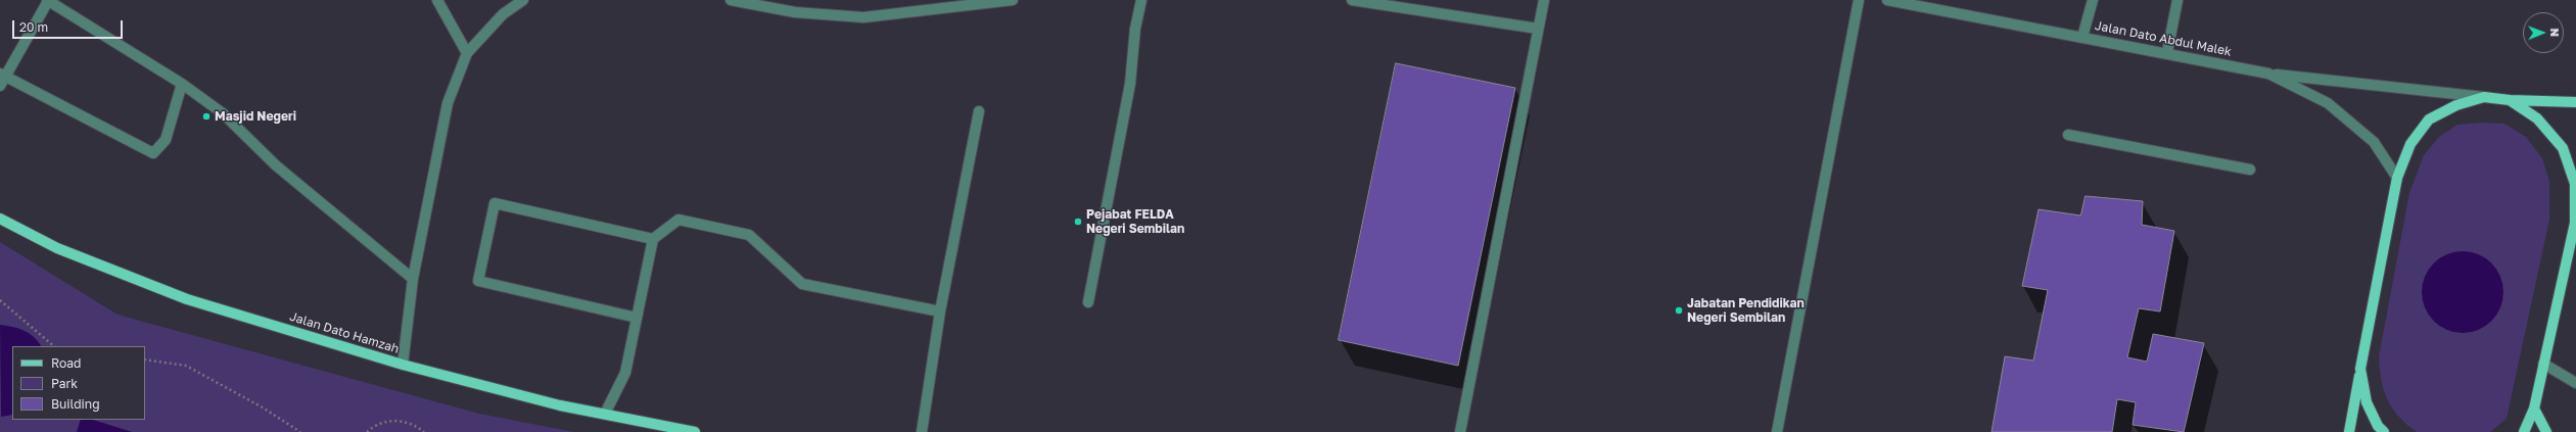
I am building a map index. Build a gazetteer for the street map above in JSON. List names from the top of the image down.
{
  "streets": {
    "main road": ["Jalan Dato Hamzah"],
    "street": ["Jalan Dato Abdul Malek"]
  },
  "places": ["Masjid Negeri", "Pejabat FELDA Negeri Sembilan", "Jabatan Pendidikan Negeri Sembilan"],
  "legend": ["Road", "Park", "Building"],
  "scale_bar": "20 m",
  "north": "right"
}
